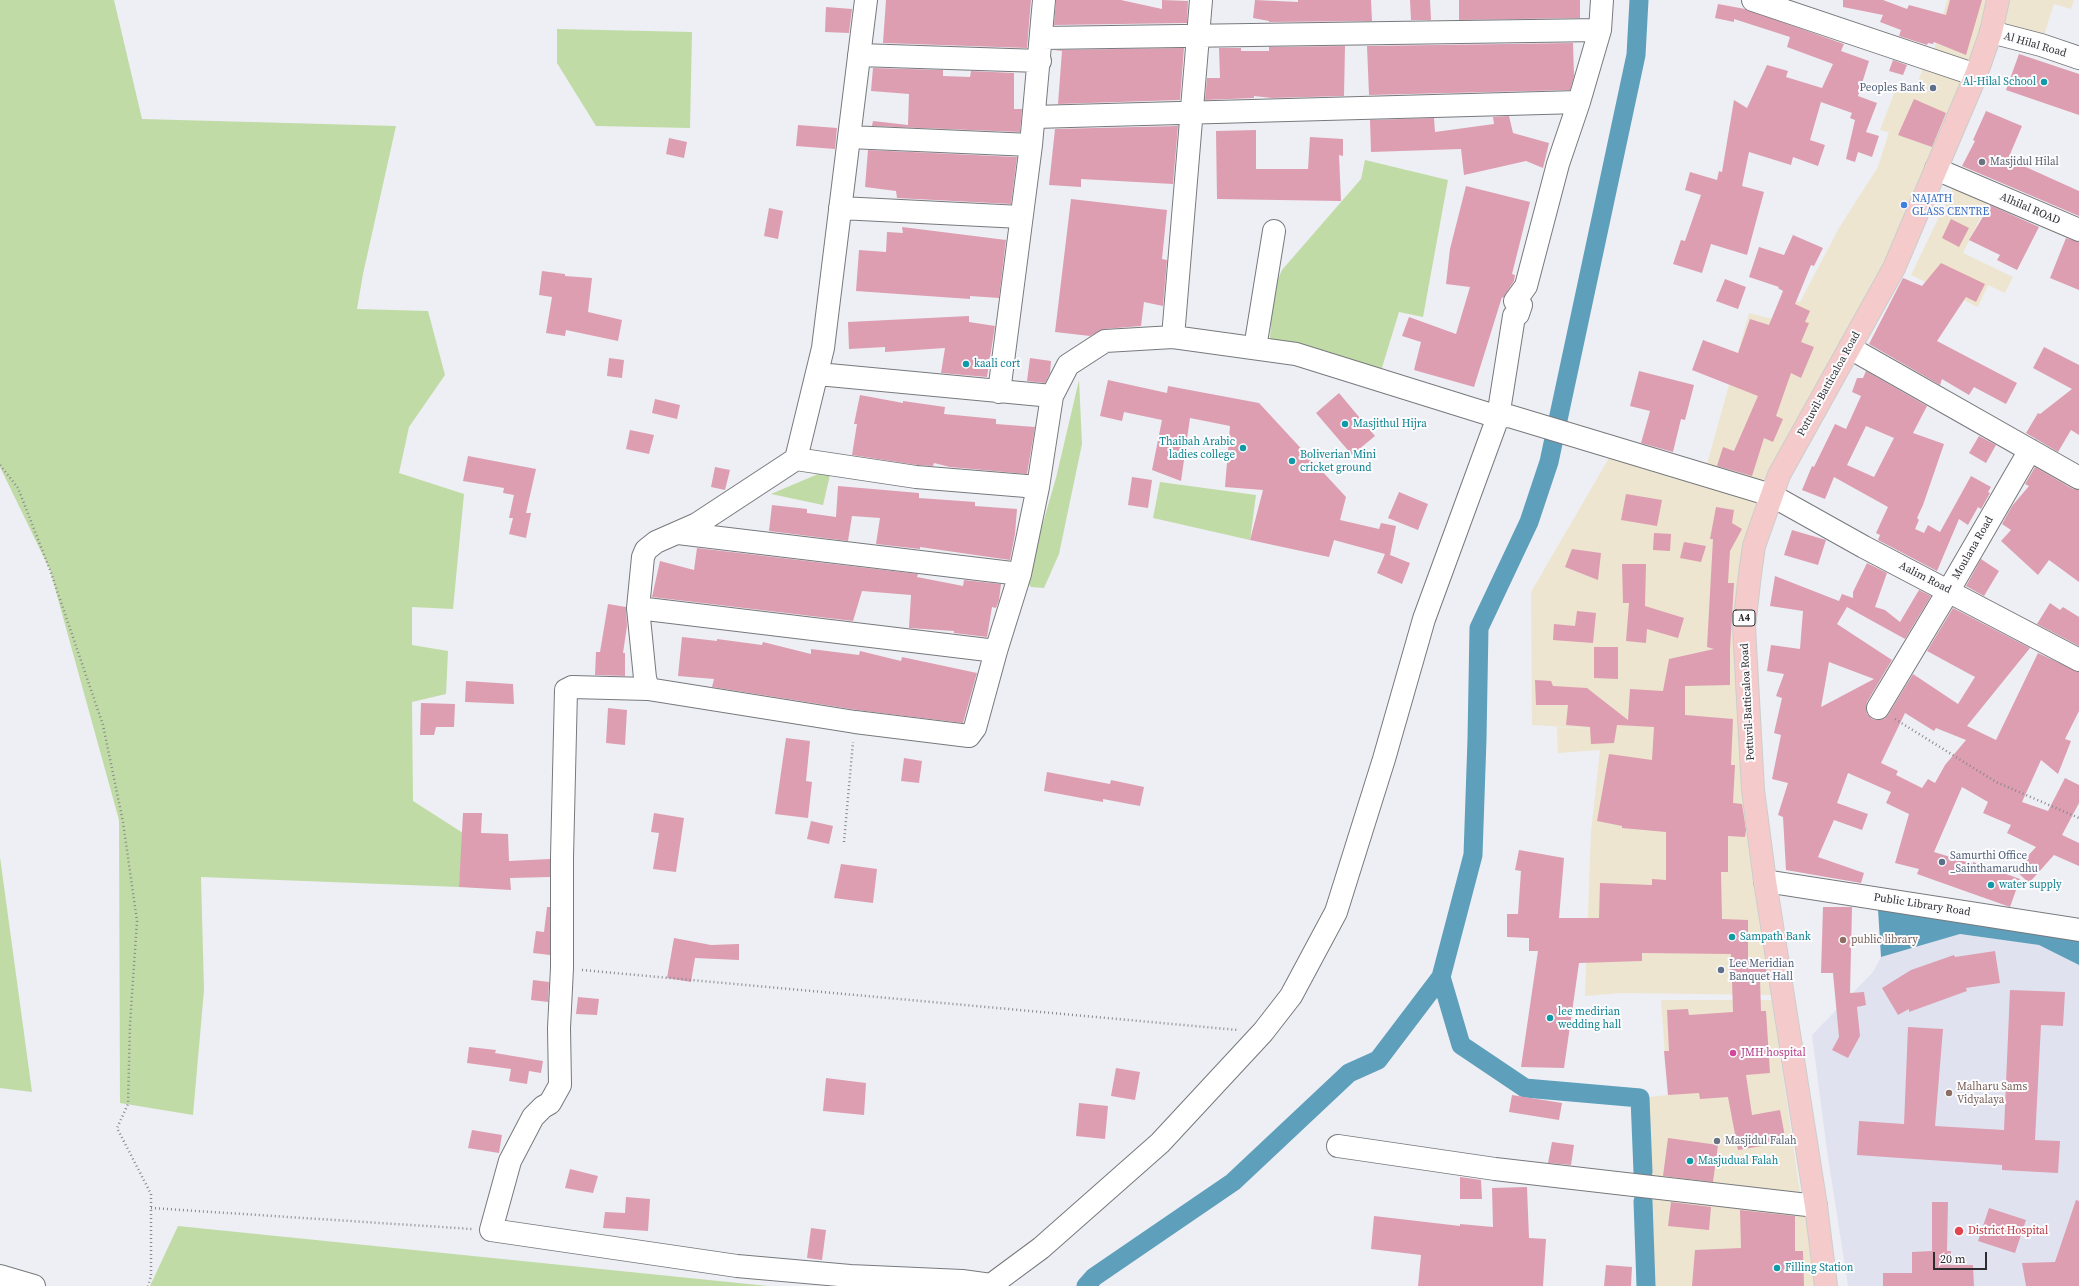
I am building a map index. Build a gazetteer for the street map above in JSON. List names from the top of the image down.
{
  "streets": {
    "highway": ["Pottuvil-Batticaloa Road", "A4"],
    "street": [
      "Al Hilal Road",
      "Alhilal ROAD",
      "Moulana Road",
      "Aalim Road",
      "Public Library Road"
    ]
  },
  "crossings": [
    ["Al Hilal Road", "Pottuvil-Batticaloa Road"],
    ["Alhilal ROAD", "Pottuvil-Batticaloa Road"],
    ["Pottuvil-Batticaloa Road", "Aalim Road"],
    ["Pottuvil-Batticaloa Road", "Public Library Road"],
    ["Moulana Road", "Aalim Road"]
  ],
  "places": [
    "Al-Hilal School",
    "Peoples Bank",
    "Masjidul Hilal",
    "NAJATH GLASS CENTRE",
    "kaali cort",
    "Masjithul Hijra",
    "Thaibah Arabic ladies college",
    "Boliverian Mini cricket ground",
    "Samurthi Office _Sainthamarudhu",
    "water supply",
    "Sampath Bank",
    "public library",
    "Lee Meridian Banquet Hall",
    "lee medirian wedding hall",
    "JMH hospital",
    "Malharu Sams Vidyalaya",
    "Masjidul Falah",
    "Masjudual Falah",
    "District Hospital",
    "Filling Station"
  ],
  "scale_bar": "20 m"
}
